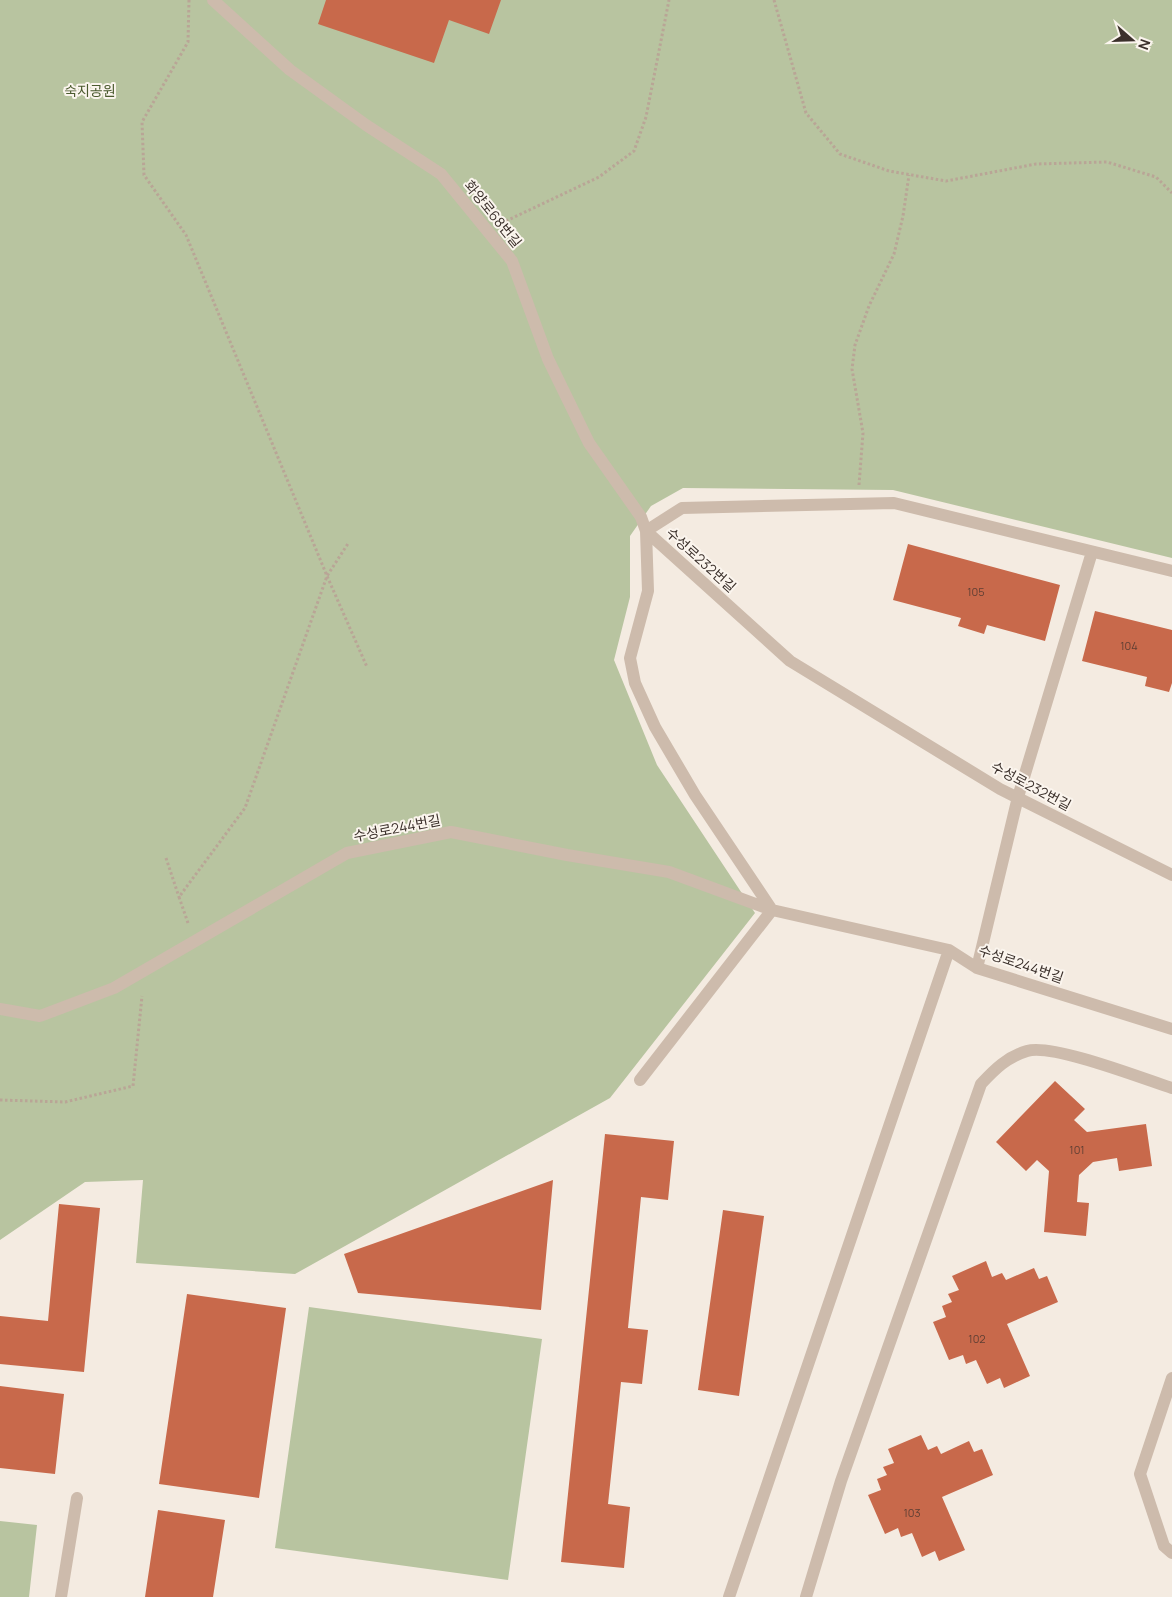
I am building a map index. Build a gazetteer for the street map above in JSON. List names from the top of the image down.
{
  "streets": {
    "street": ["화양로68번길", "수성로232번길", "수성로244번길"]
  },
  "crossings": [
    ["화양로68번길", "수성로232번길"]
  ],
  "parks": ["숙지공원"],
  "house_numbers": [
    "105",
    "104",
    "101",
    "102",
    "103"
  ],
  "north": "right"
}
